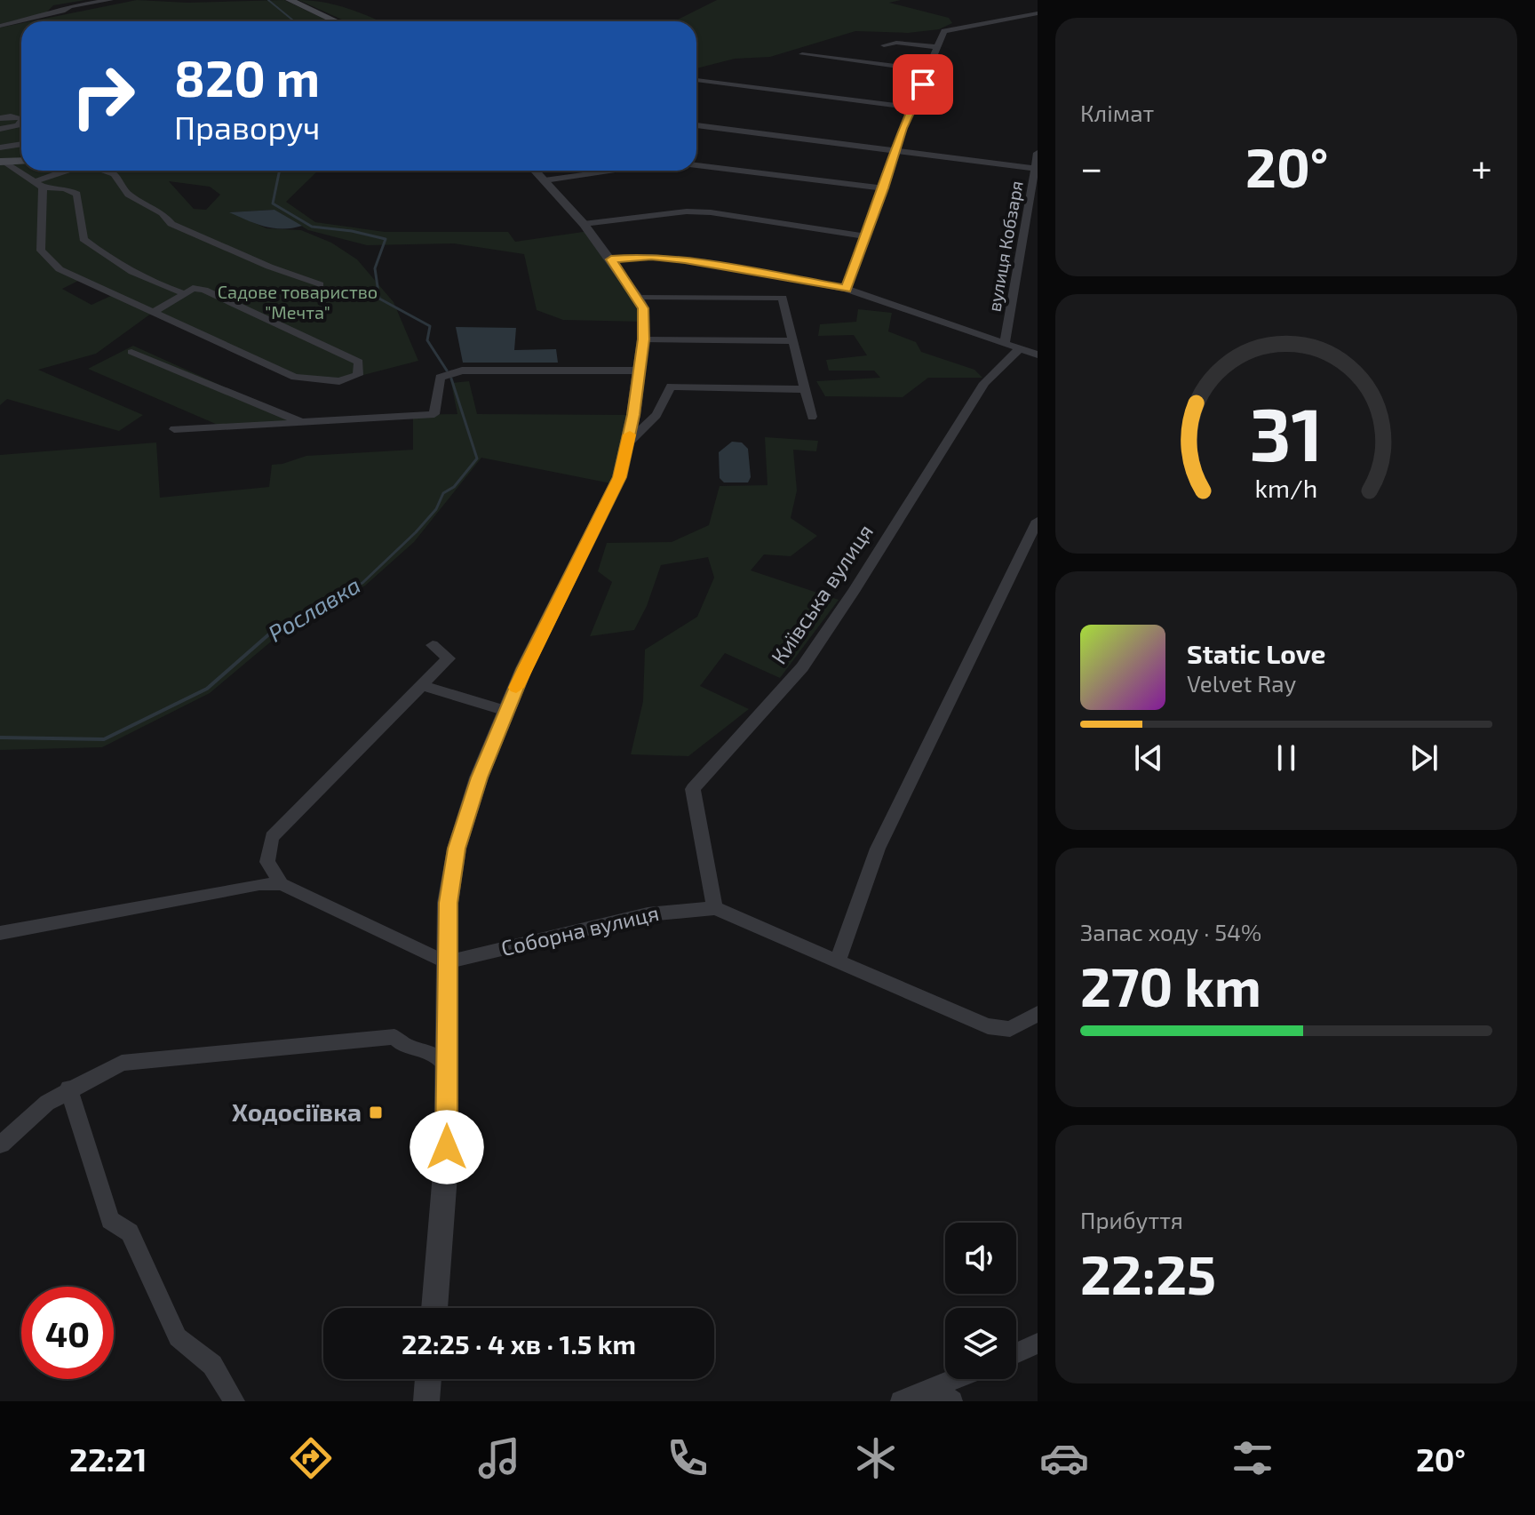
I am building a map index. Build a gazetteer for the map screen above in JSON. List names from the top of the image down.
{
  "streets": {
    "street": ["вулиця Кобзаря", "Київська вулиця", "Соборна вулиця"]
  },
  "crossings": [
    ["Київська вулиця", "Соборна вулиця"]
  ],
  "water": ["Рославка"],
  "parks": ["Садове товариство \"Мечта\""],
  "places": {
    "transit": ["Ходосіївка"]
  },
  "page": {
    "tile": [
      "Клімат",
      ["Запас ходу · 54%", "270 km"],
      ["Прибуття", "22:25"]
    ],
    "turn": ["820 m", "Праворуч"],
    "heat": ["−", "20°", "+"],
    "song": ["Static Love", "Velvet Ray"],
    "limit": "40",
    "trip": "22:25 · 4 хв · 1.5 km",
    "tabs": ["22:21", "20°"],
    "gauge": ["31", "km/h"]
  }
}
